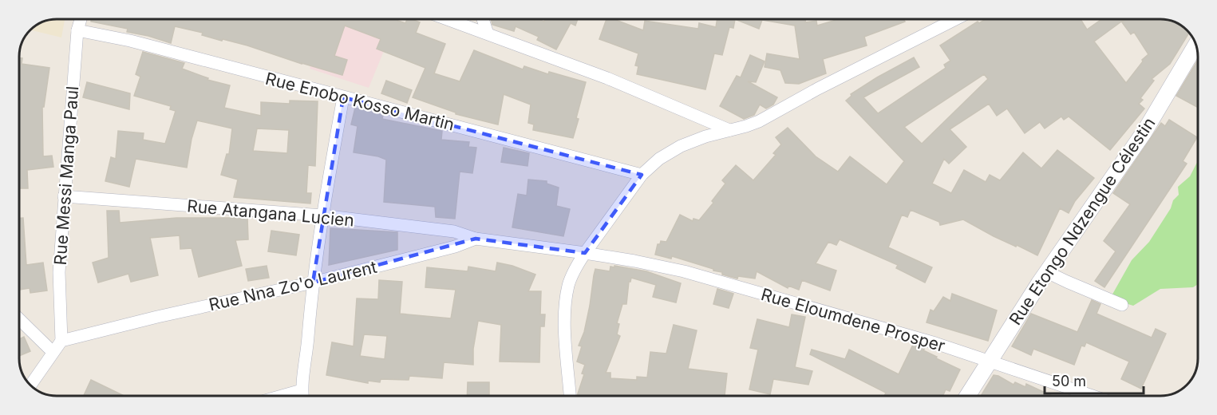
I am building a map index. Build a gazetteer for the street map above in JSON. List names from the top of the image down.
{
  "streets": {
    "street": [
      "Rue Enobo Kosso Martin",
      "Rue Messi Manga Paul",
      "Rue Atangana Lucien",
      "Rue Etongo Ndzengue Célestin",
      "Rue Nna Zo'o Laurent",
      "Rue Eloumdene Prosper"
    ]
  },
  "crossings": [
    ["Rue Enobo Kosso Martin", "Rue Messi Manga Paul"],
    ["Rue Messi Manga Paul", "Rue Atangana Lucien"],
    ["Rue Messi Manga Paul", "Rue Nna Zo'o Laurent"],
    ["Rue Atangana Lucien", "Rue Nna Zo'o Laurent"],
    ["Rue Etongo Ndzengue Célestin", "Rue Eloumdene Prosper"],
    ["Rue Nna Zo'o Laurent", "Rue Eloumdene Prosper"]
  ],
  "scale_bar": "50 m"
}
